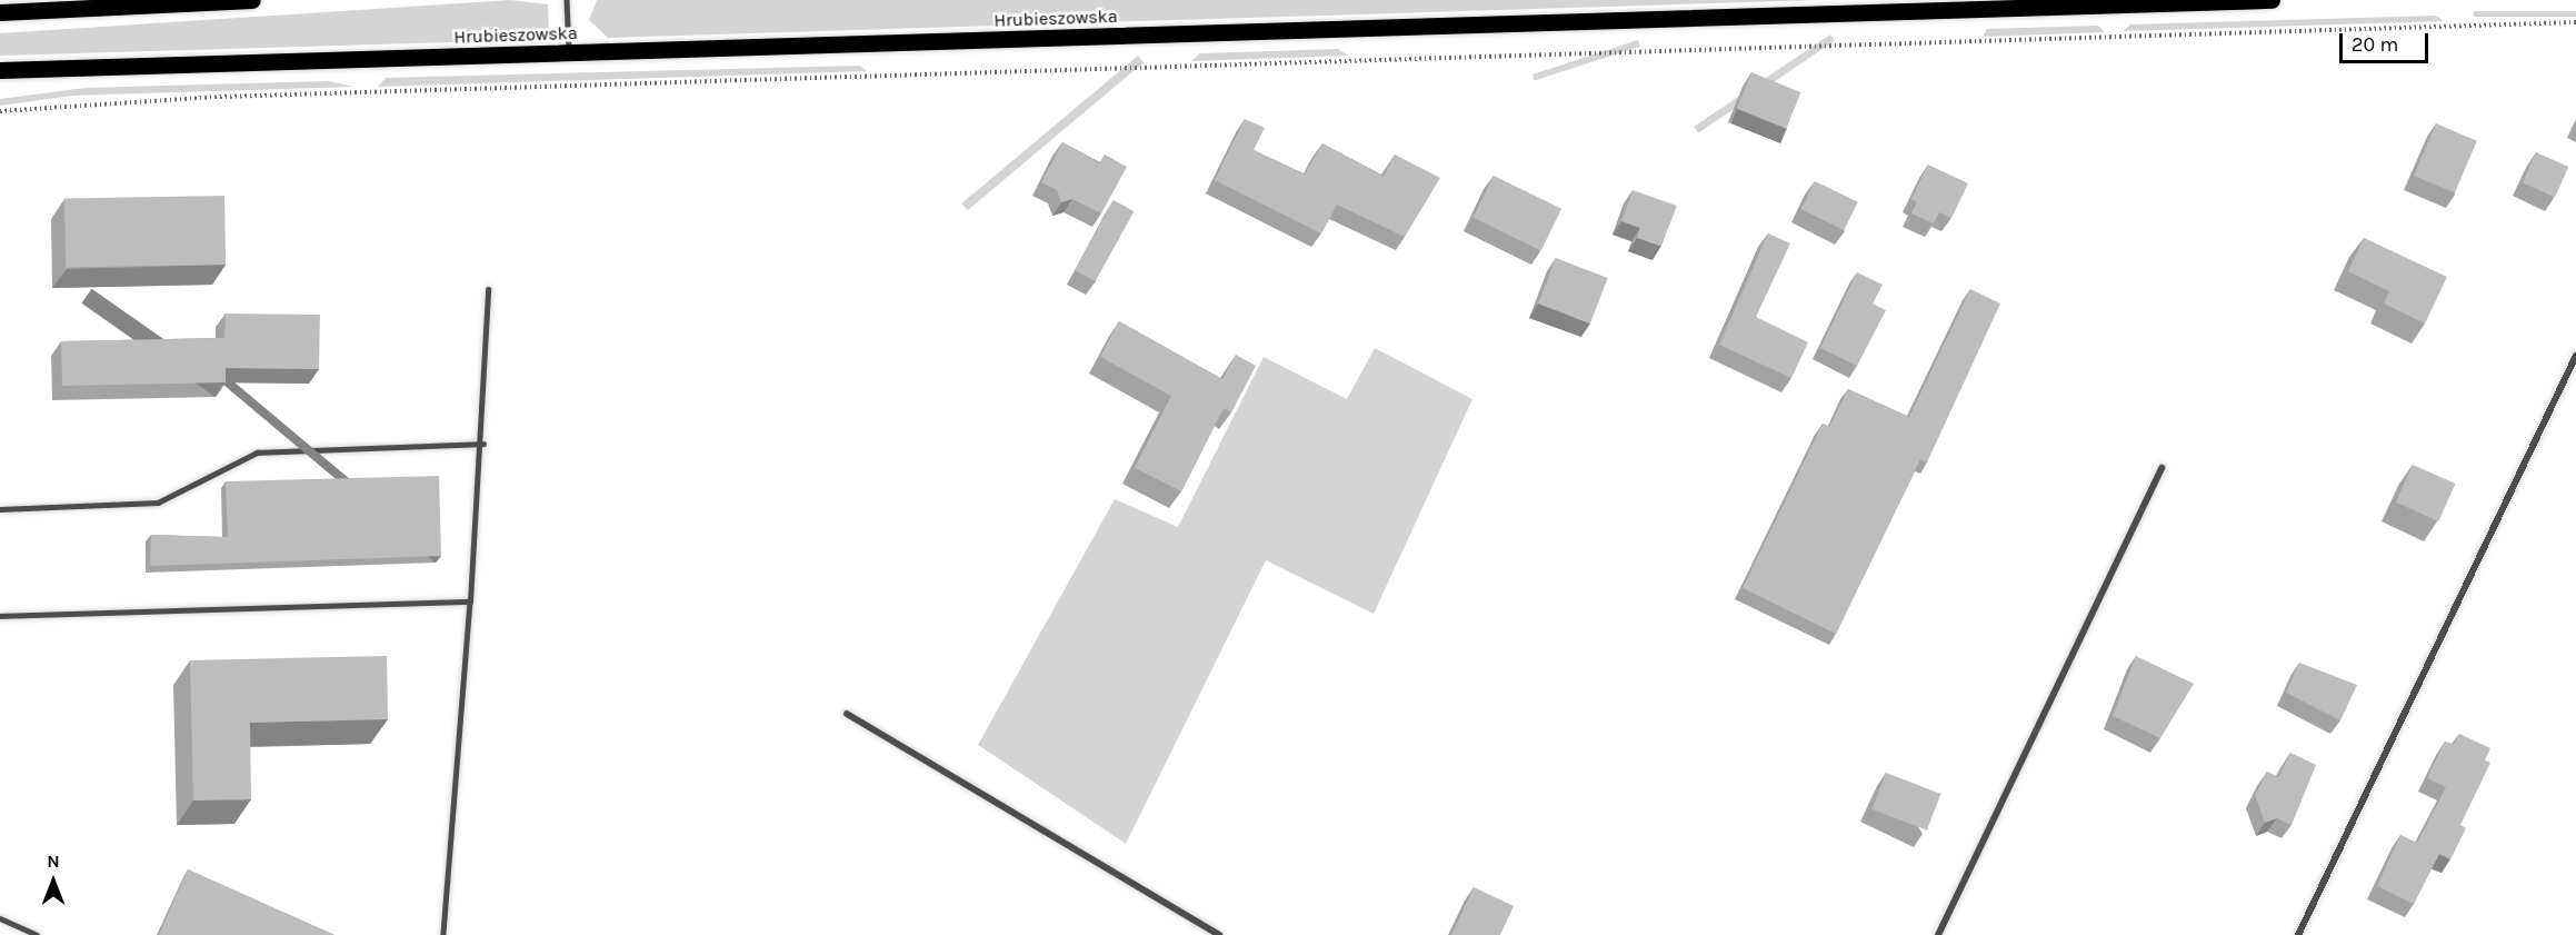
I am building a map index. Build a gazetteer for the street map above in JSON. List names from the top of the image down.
{
  "streets": {
    "main road": ["Hrubieszowska"]
  },
  "scale_bar": "20 m",
  "north": "top"
}
